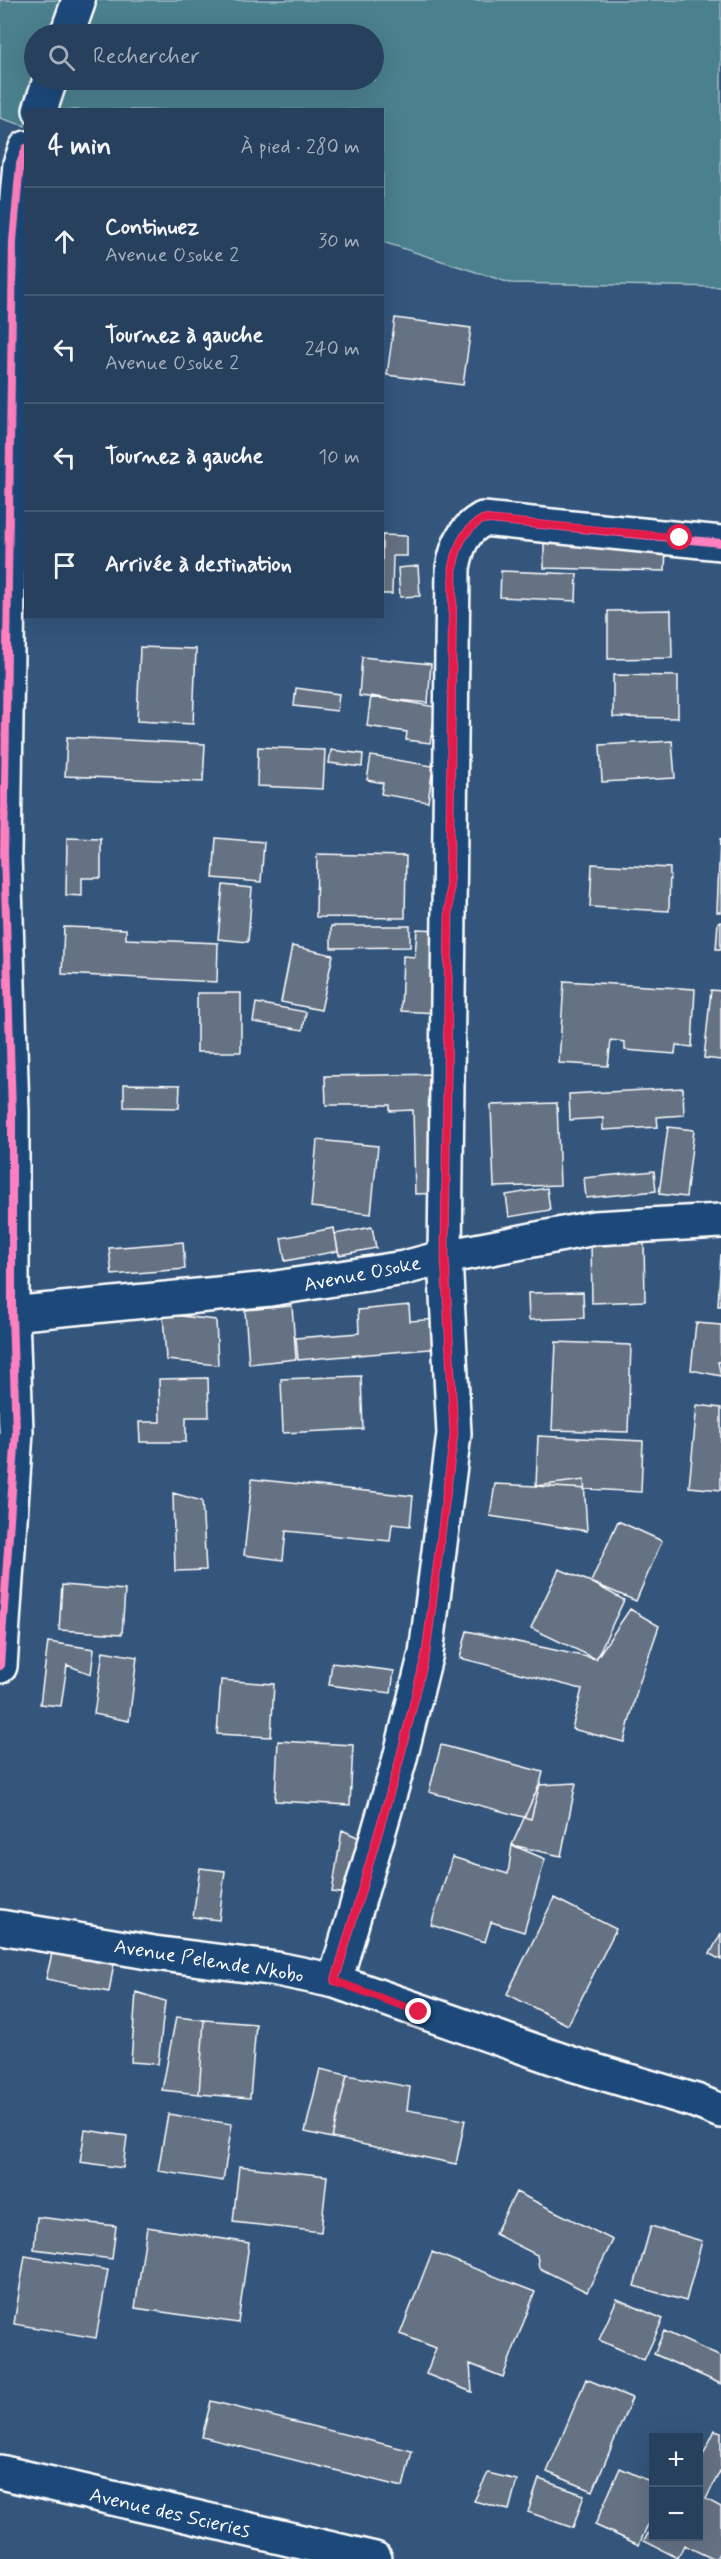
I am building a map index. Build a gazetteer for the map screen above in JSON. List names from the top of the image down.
{
  "streets": {
    "street": ["Avenue Osoke", "Avenue Pelende Nkobo", "Avenue des Scieries"]
  },
  "page": {
    "search": "Rechercher",
    "heading": ["4 min", "À pied · 280 m"],
    "list": [
      ["Continuez", "Avenue Osoke 2", "30 m"],
      ["Tournez à gauche", "Avenue Osoke 2", "240 m"],
      ["Tournez à gauche", "10 m"],
      "Arrivée à destination"
    ],
    "map_buttons": ["+", "−"]
  }
}
